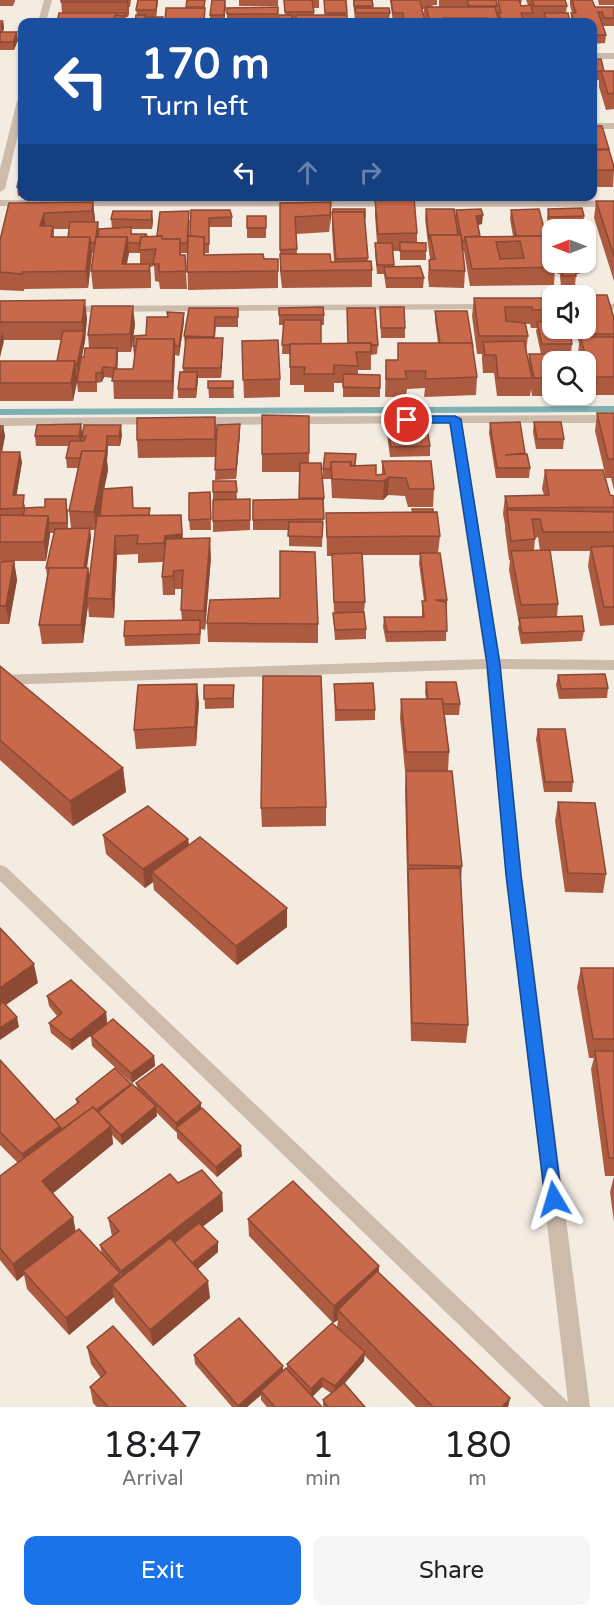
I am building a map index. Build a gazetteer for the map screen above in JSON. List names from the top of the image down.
{
  "north": "left",
  "page": {
    "turn": ["170 m", "Turn left"],
    "eta": [
      "18:47",
      "Arrival",
      "1",
      "min",
      "180",
      "m"
    ],
    "buttons": ["Exit", "Share"]
  }
}
